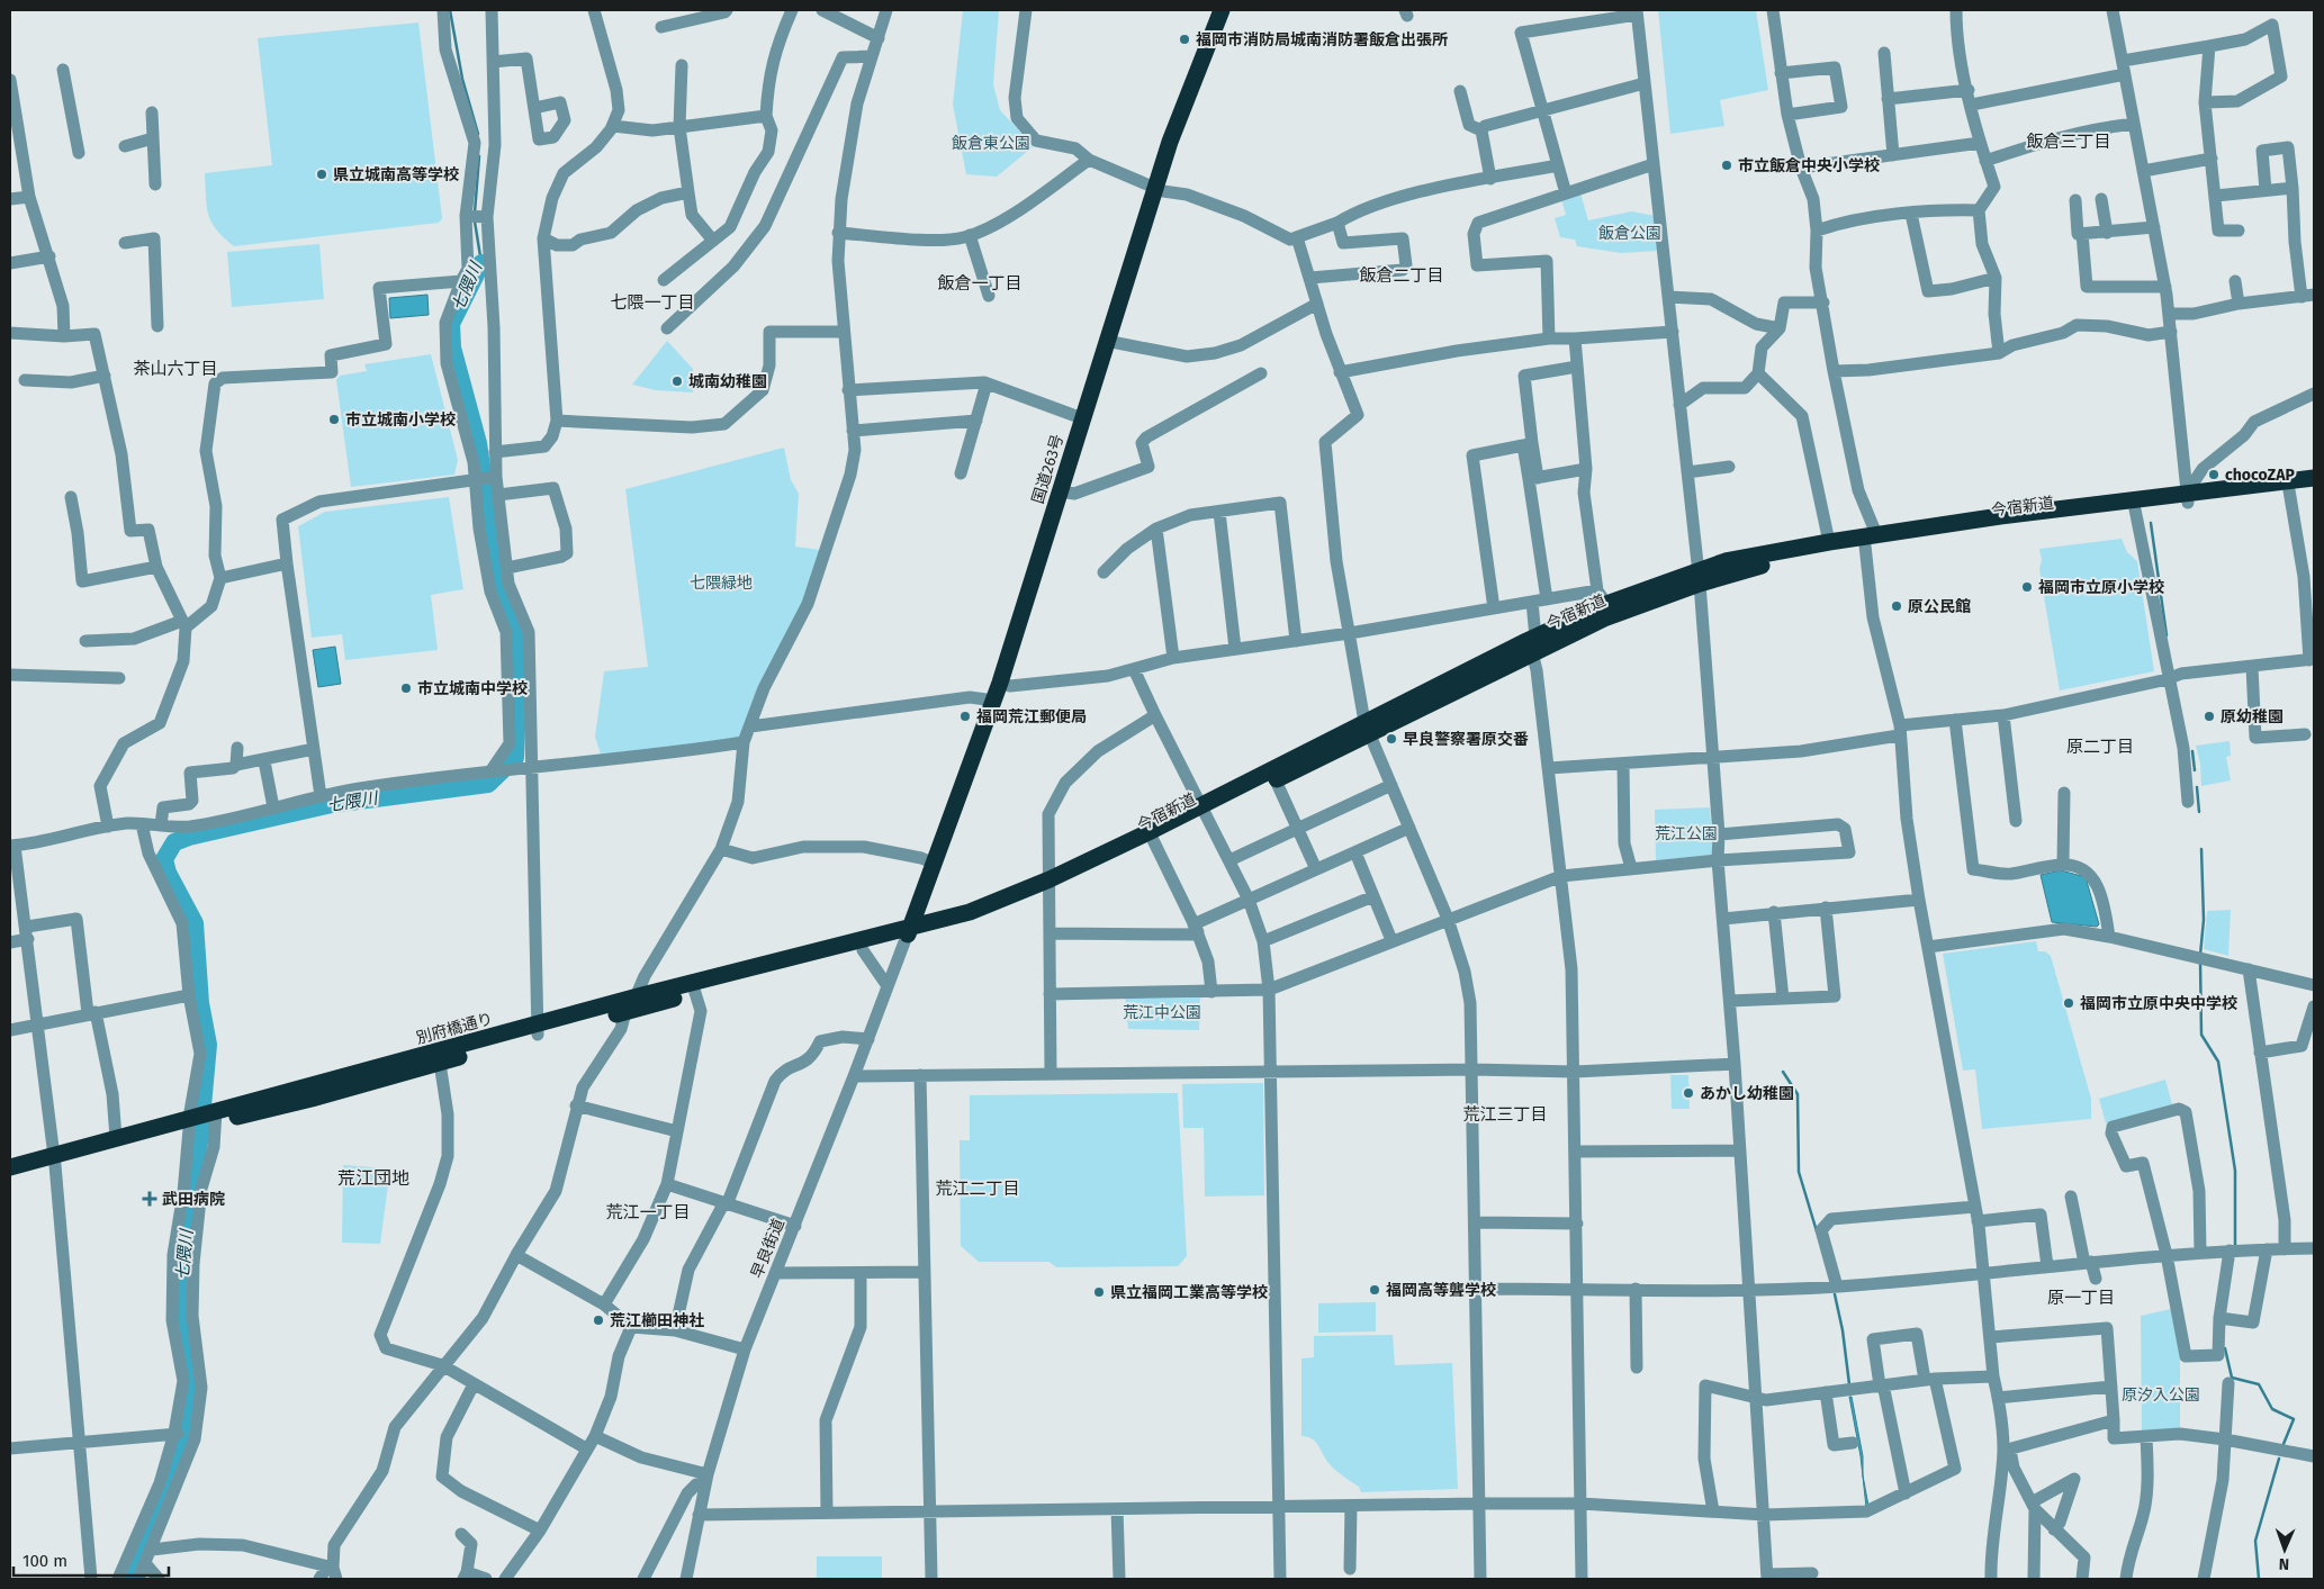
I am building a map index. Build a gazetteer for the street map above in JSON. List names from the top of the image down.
{
  "streets": {
    "highway": ["国道263号", "今宿新道", "別府橋通り"],
    "street": ["早良街道"]
  },
  "crossings": [
    ["国道263号", "今宿新道"],
    ["国道263号", "別府橋通り"],
    ["国道263号", "早良街道"],
    ["今宿新道", "別府橋通り"],
    ["今宿新道", "早良街道"],
    ["別府橋通り", "早良街道"]
  ],
  "districts": [
    "飯倉三丁目",
    "飯倉二丁目",
    "飯倉一丁目",
    "七隈一丁目",
    "茶山六丁目",
    "原二丁目",
    "荒江三丁目",
    "荒江団地",
    "荒江二丁目",
    "荒江一丁目",
    "原一丁目"
  ],
  "water": ["七隈川"],
  "parks": [
    "飯倉東公園",
    "飯倉公園",
    "七隈緑地",
    "荒江公園",
    "荒江中公園",
    "原汐入公園"
  ],
  "places": {
    "other": [
      "福岡市消防局城南消防署飯倉出張所",
      "市立飯倉中央小学校",
      "県立城南高等学校",
      "城南幼稚園",
      "市立城南小学校",
      "chocoZAP",
      "福岡市立原小学校",
      "原公民館",
      "市立城南中学校",
      "福岡荒江郵便局",
      "原幼稚園",
      "早良警察署原交番",
      "福岡市立原中央中学校",
      "あかし幼稚園",
      "福岡高等聾学校",
      "県立福岡工業高等学校",
      "荒江櫛田神社"
    ],
    "health": ["武田病院"]
  },
  "scale_bar": "100 m",
  "north": "bottom"
}
